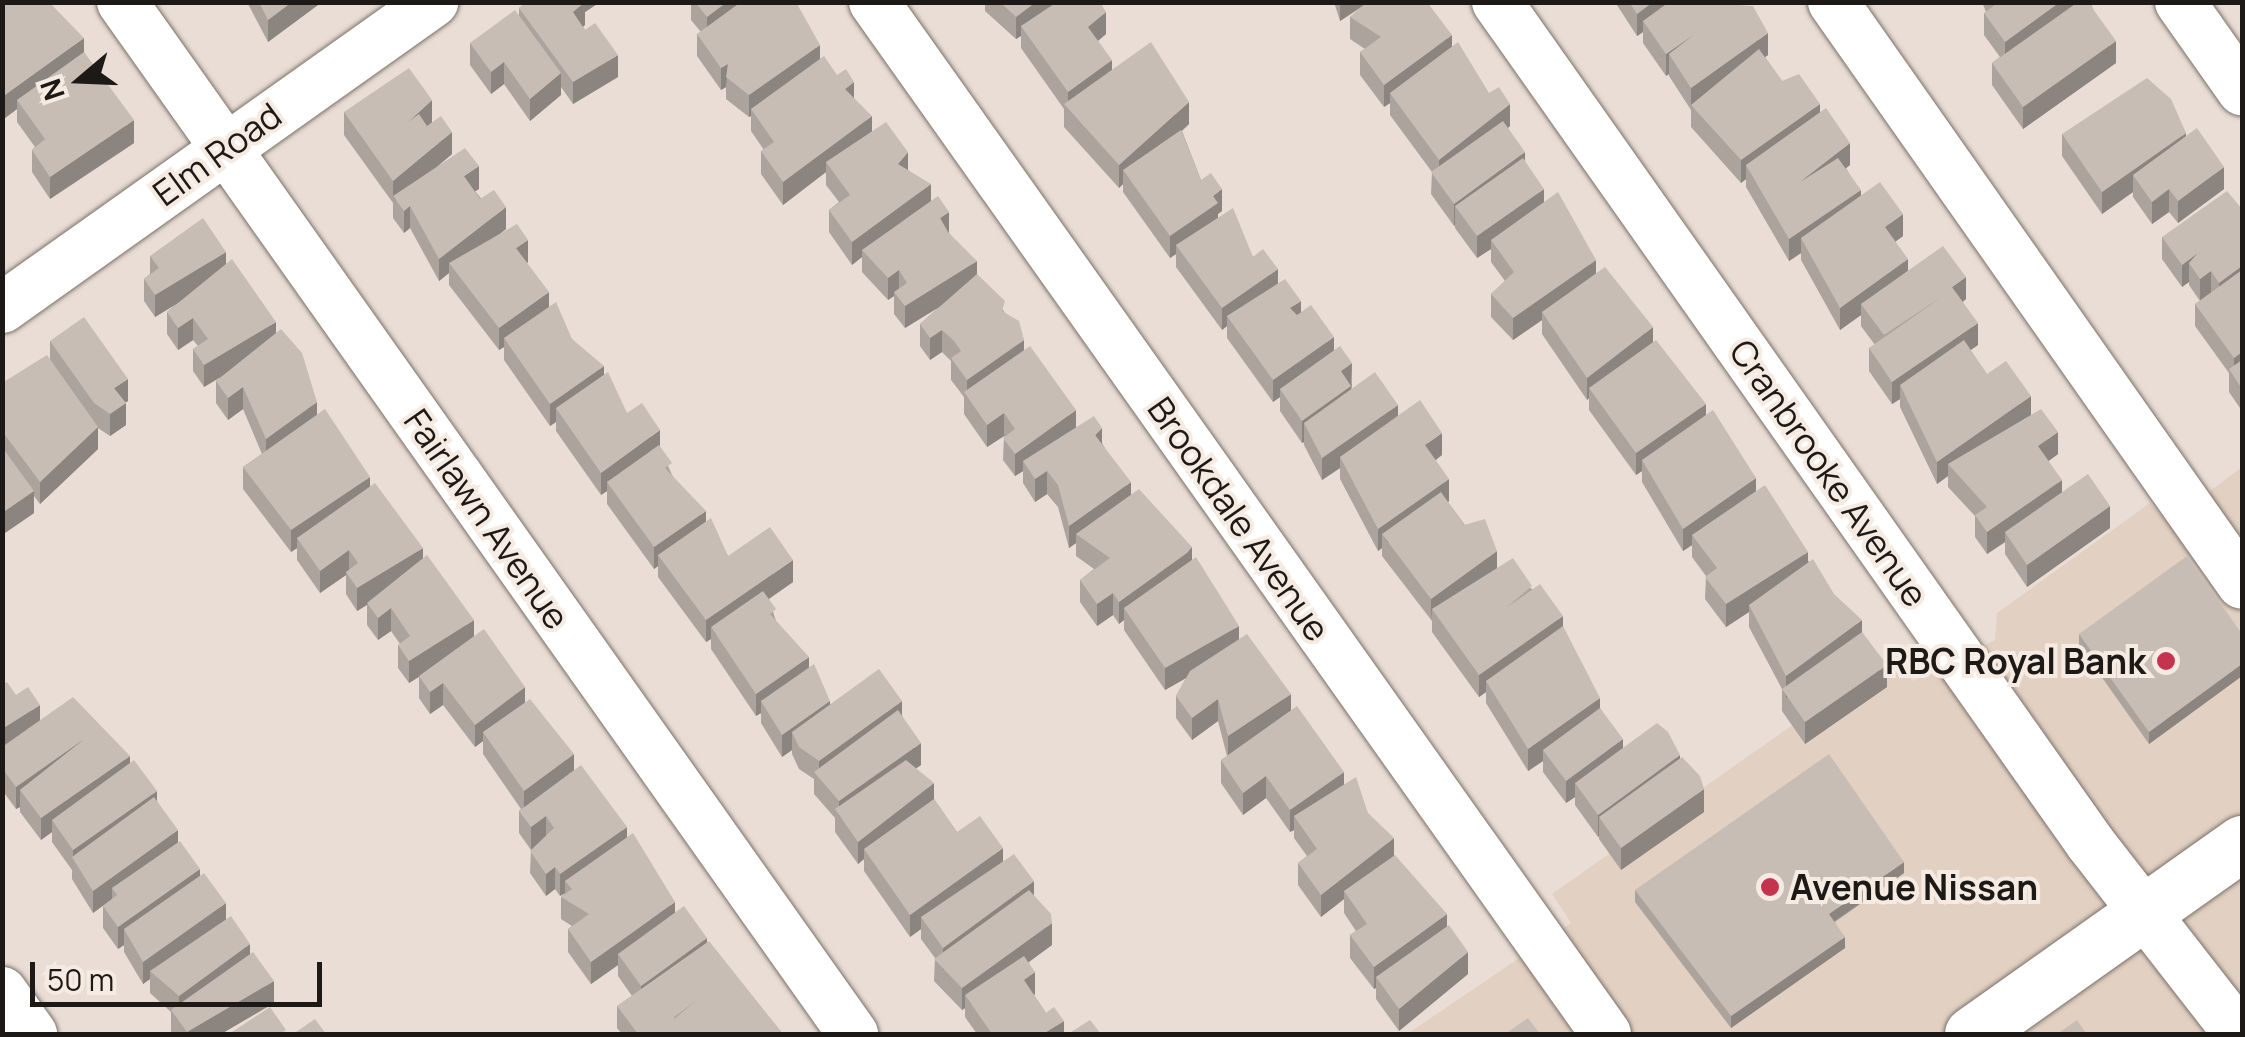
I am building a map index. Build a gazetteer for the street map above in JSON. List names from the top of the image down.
{
  "streets": {
    "street": [
      "Elm Road",
      "Cranbrooke Avenue",
      "Fairlawn Avenue",
      "Brookdale Avenue"
    ]
  },
  "crossings": [
    ["Elm Road", "Fairlawn Avenue"]
  ],
  "places": ["RBC Royal Bank", "Avenue Nissan"],
  "scale_bar": "50 m",
  "north": "left"
}
